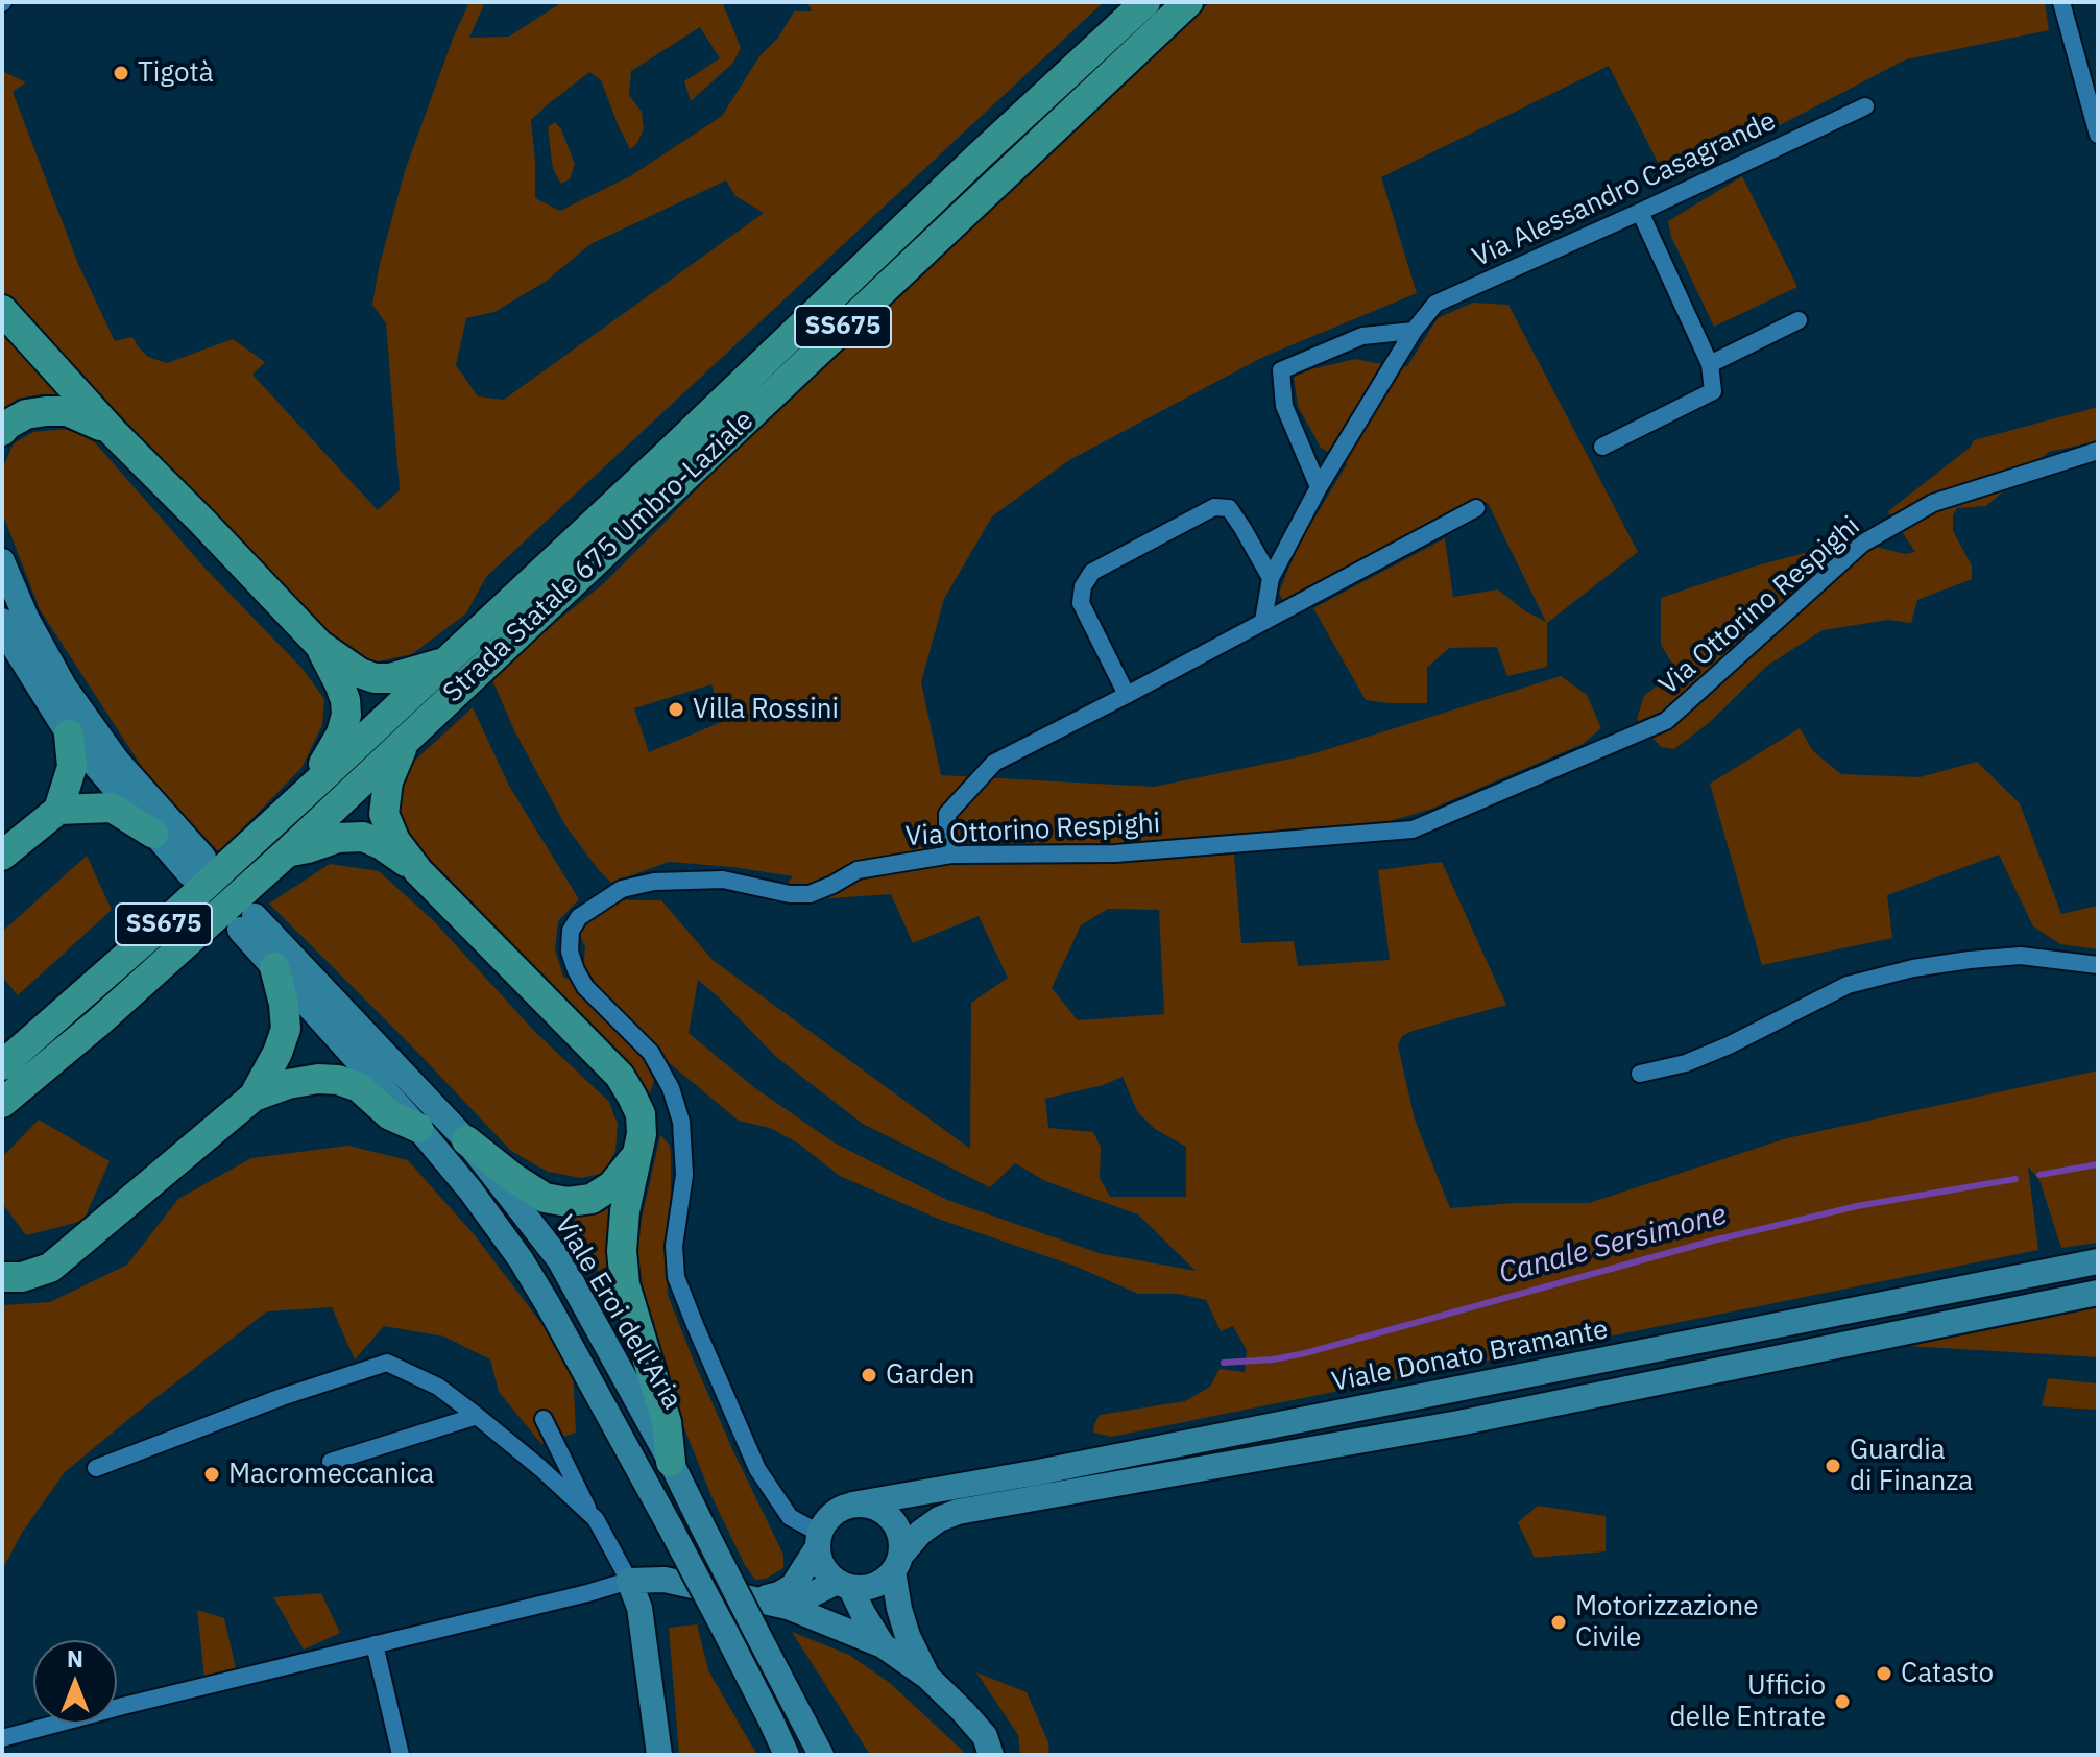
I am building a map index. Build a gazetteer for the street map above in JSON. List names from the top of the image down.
{
  "streets": {
    "highway": ["SS675", "Strada Statale 675 Umbro-Laziale"],
    "main road": ["Viale Eroi dell'Aria", "Viale Donato Bramante"],
    "street": ["Via Alessandro Casagrande", "Via Ottorino Respighi"]
  },
  "crossings": [
    ["Via Ottorino Respighi", "Viale Donato Bramante"]
  ],
  "water": ["Canale Sersimone"],
  "places": [
    "Tigotà",
    "Villa Rossini",
    "Garden",
    "Guardia di Finanza",
    "Macromeccanica",
    "Motorizzazione Civile",
    "Catasto",
    "Ufficio delle Entrate"
  ],
  "north": "top"
}
